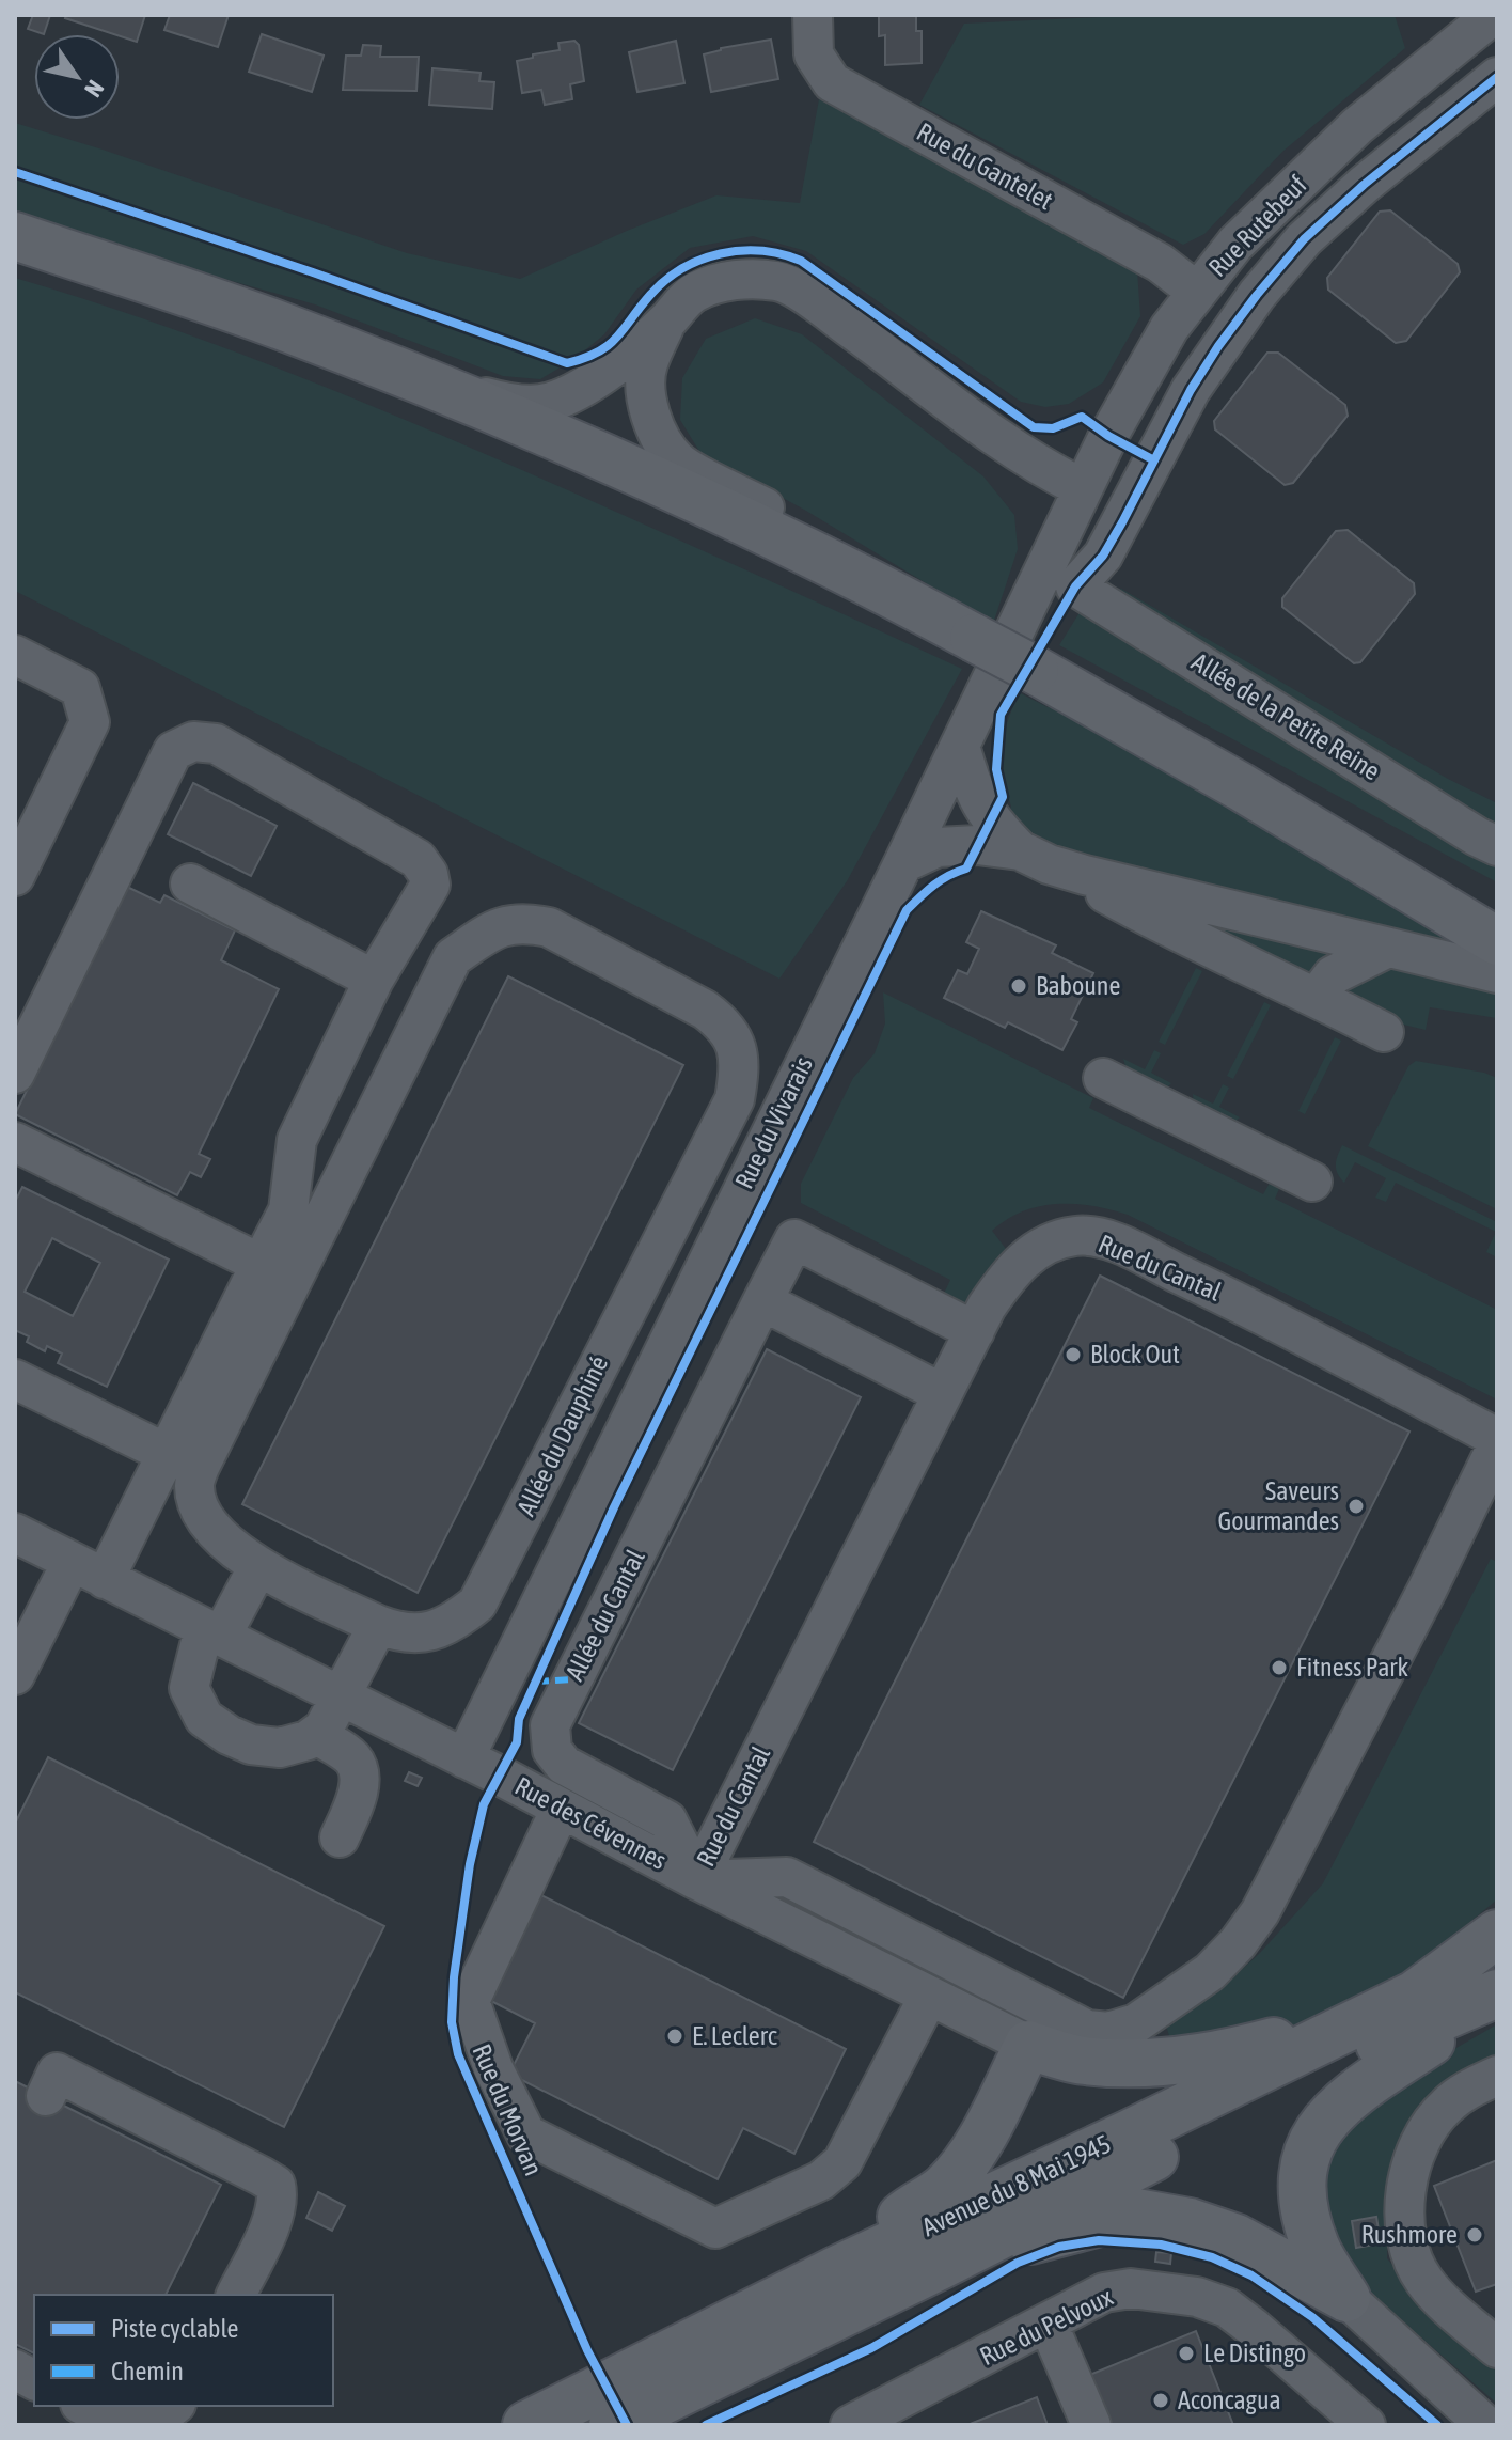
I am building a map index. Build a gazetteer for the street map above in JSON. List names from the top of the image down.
{
  "streets": {
    "main road": ["Avenue du 8 Mai 1945"],
    "street": [
      "Rue du Gantelet",
      "Rue Rutebeuf",
      "Allée de la Petite Reine",
      "Rue du Vivarais",
      "Rue du Cantal",
      "Allée du Dauphiné",
      "Allée du Cantal",
      "Rue des Cévennes",
      "Rue du Pelvoux"
    ],
    "cycle path": ["Rue du Morvan"]
  },
  "crossings": [
    ["Rue du Gantelet", "Rue Rutebeuf"],
    ["Rue Rutebeuf", "Rue du Vivarais"],
    ["Rue du Vivarais", "Rue des Cévennes"],
    ["Rue du Cantal", "Allée du Cantal"],
    ["Rue du Cantal", "Rue des Cévennes"],
    ["Allée du Cantal", "Rue des Cévennes"]
  ],
  "places": [
    "Baboune",
    "Block Out",
    "Saveurs Gourmandes",
    "Fitness Park",
    "E. Leclerc",
    "Rushmore",
    "Le Distingo",
    "Aconcagua"
  ],
  "legend": ["Piste cyclable", "Chemin"],
  "north": "bottom right"
}
